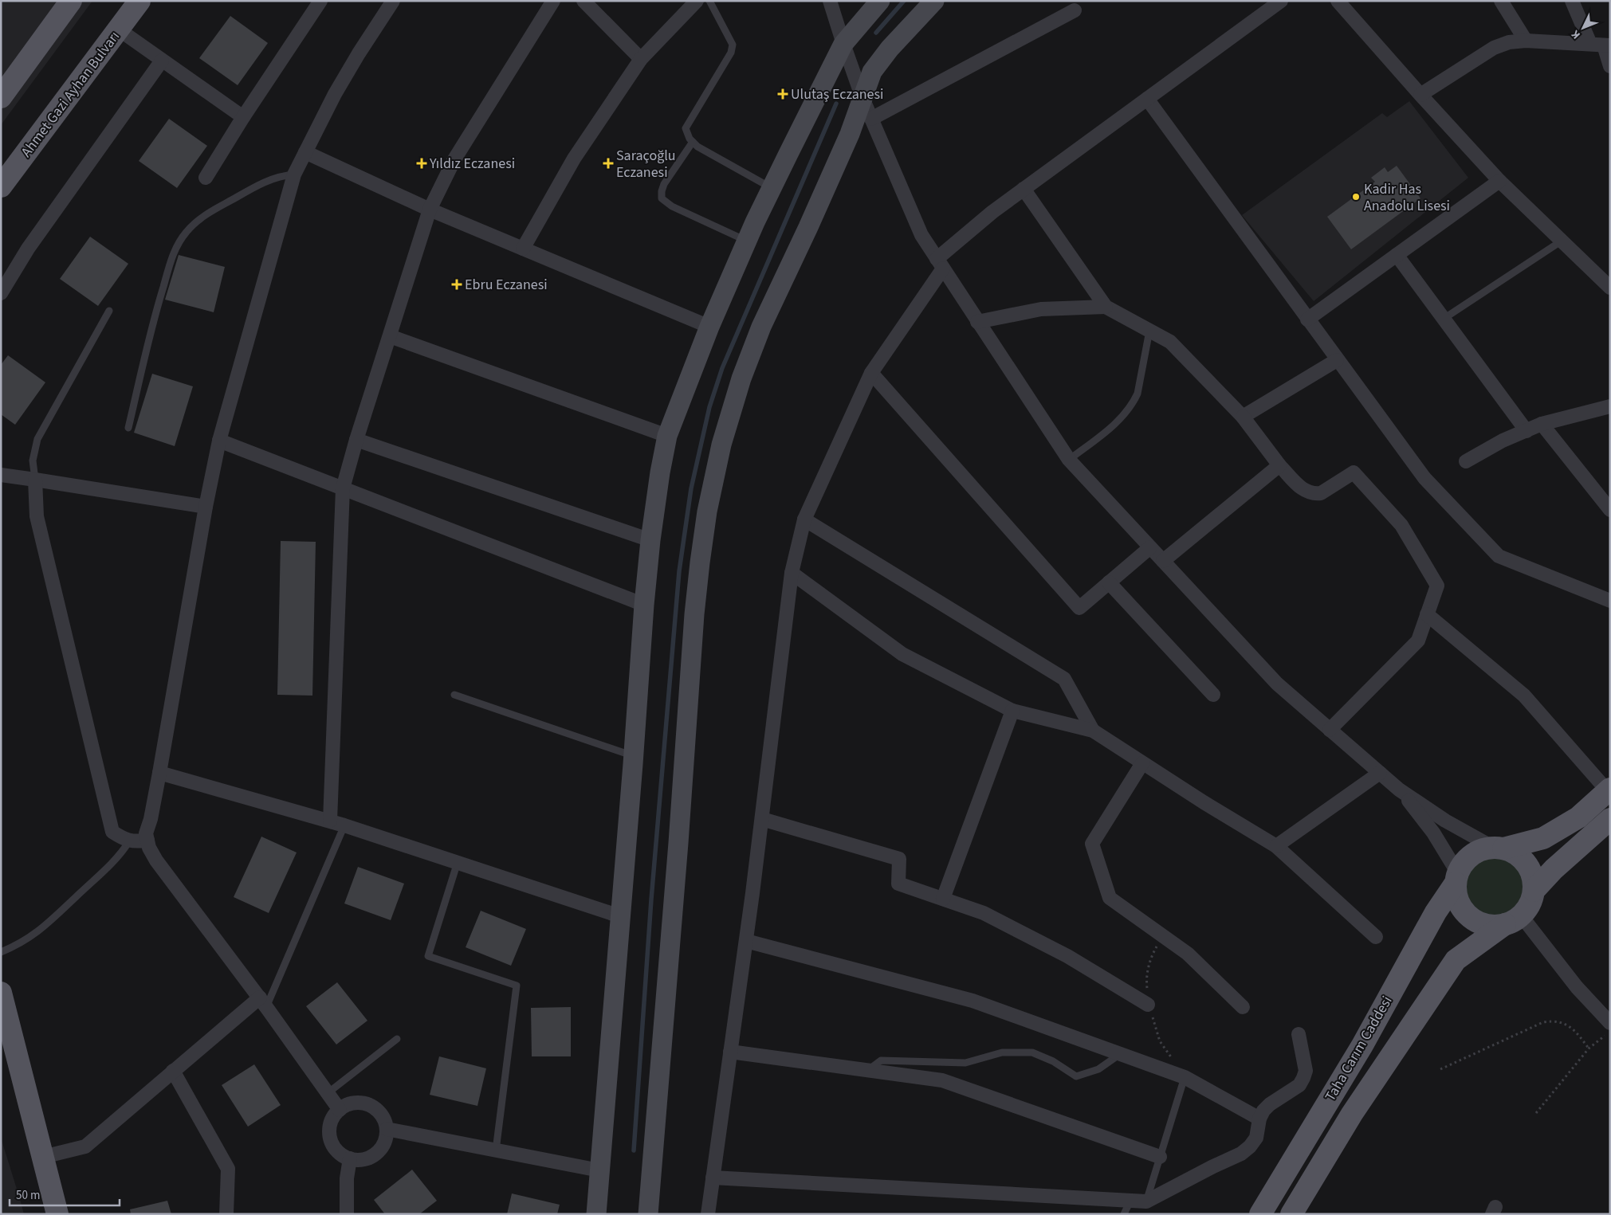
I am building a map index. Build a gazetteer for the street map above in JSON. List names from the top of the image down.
{
  "streets": {
    "main road": ["Ahmet Gazi Ayhan Bulvarı", "Taha Carım Caddesi"]
  },
  "places": {
    "health": [
      "Ulutaş Eczanesi",
      "Yıldız Eczanesi",
      "Saraçoğlu Eczanesi",
      "Ebru Eczanesi"
    ],
    "other": ["Kadir Has Anadolu Lisesi"]
  },
  "scale_bar": "50 m",
  "north": "bottom left"
}
